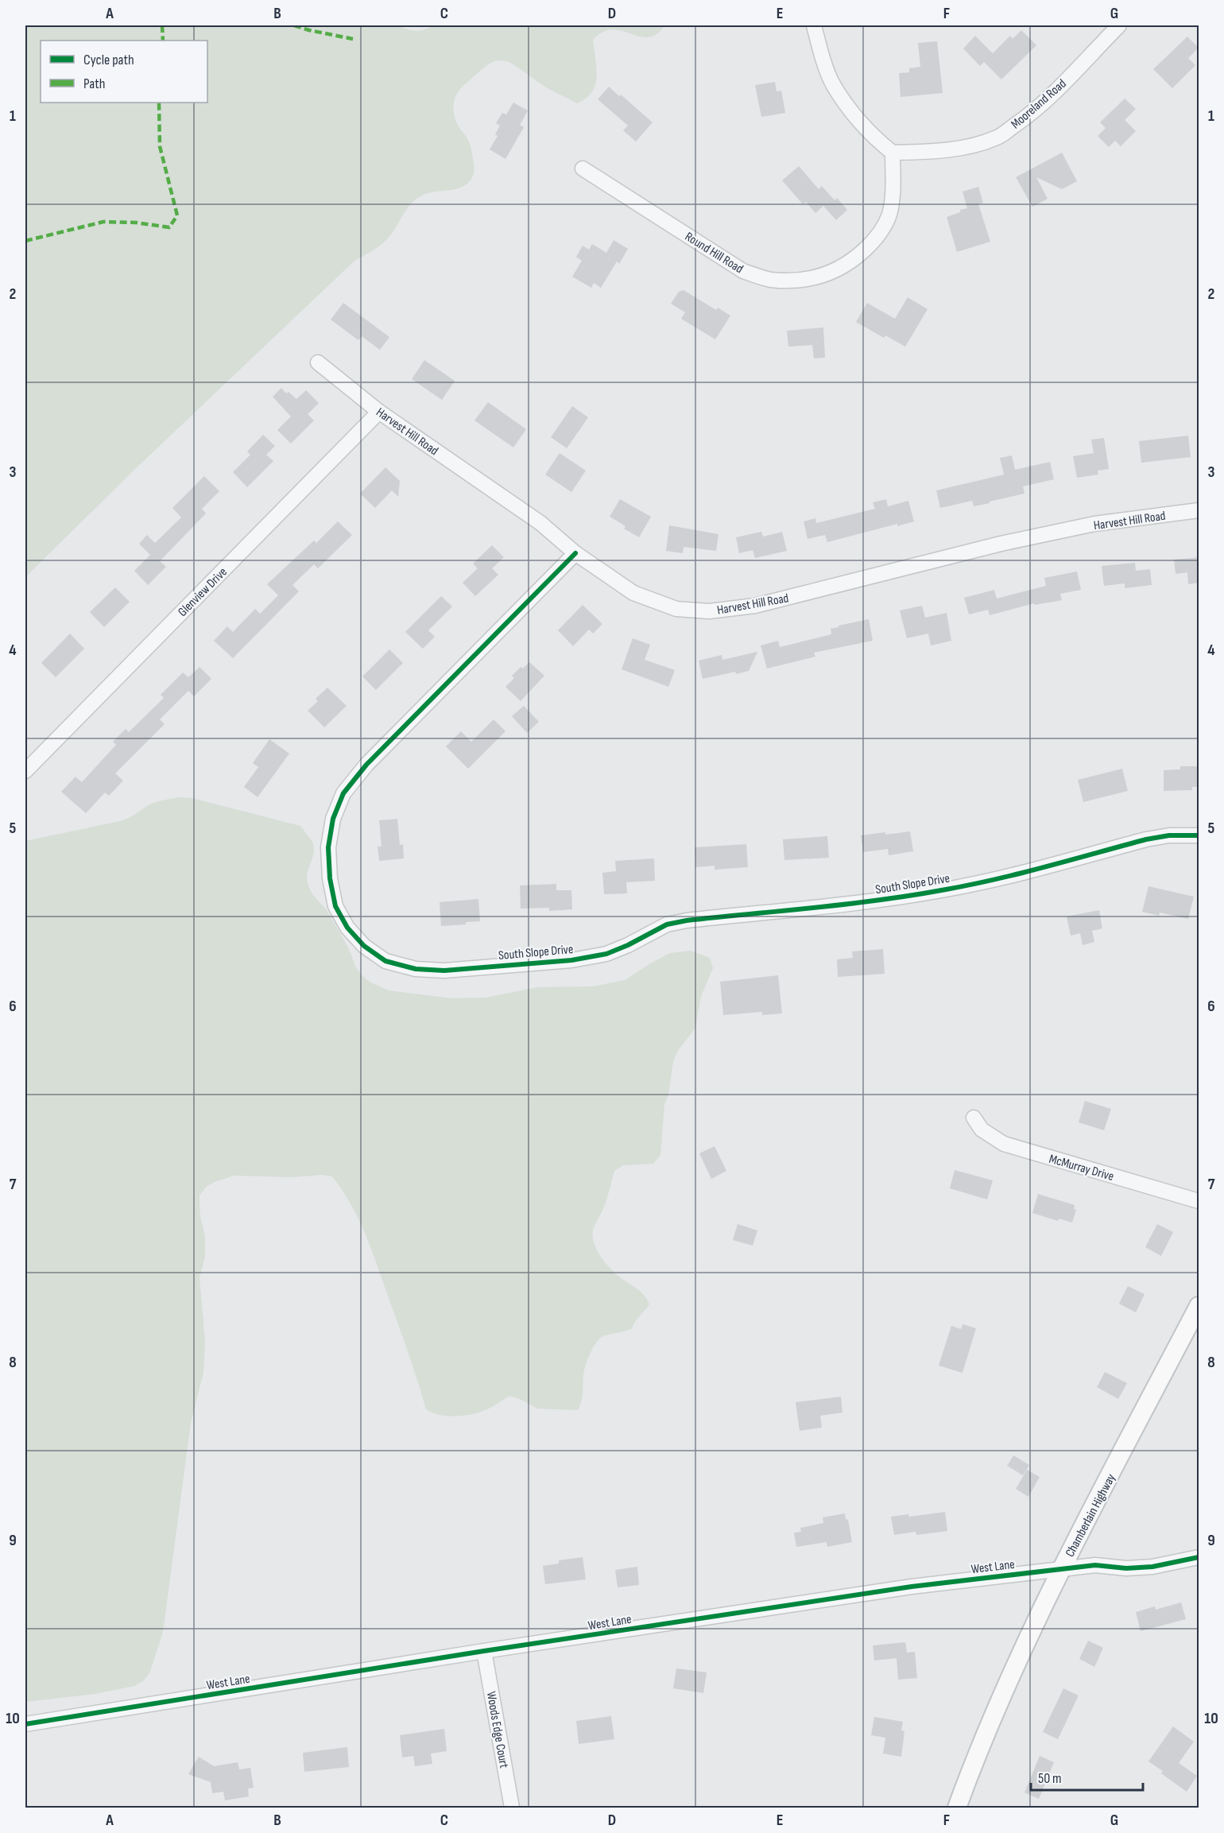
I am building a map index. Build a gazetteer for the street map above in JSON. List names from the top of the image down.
{
  "streets": {
    "main road": ["Chamberlain Highway"],
    "street": [
      "Mooreland Road",
      "Round Hill Road",
      "Harvest Hill Road",
      "Glenview Drive",
      "South Slope Drive",
      "McMurray Drive",
      "West Lane",
      "Woods Edge Court"
    ]
  },
  "crossings": [
    ["Mooreland Road", "Round Hill Road"],
    ["Harvest Hill Road", "Glenview Drive"],
    ["Harvest Hill Road", "South Slope Drive"],
    ["Chamberlain Highway", "West Lane"],
    ["West Lane", "Woods Edge Court"]
  ],
  "legend": ["Cycle path", "Path"],
  "scale_bar": "50 m",
  "grid": {
    "columns": [
      "A",
      "B",
      "C",
      "D",
      "E",
      "F",
      "G"
    ],
    "rows": [
      "1",
      "2",
      "3",
      "4",
      "5",
      "6",
      "7",
      "8",
      "9",
      "10"
    ]
  }
}
